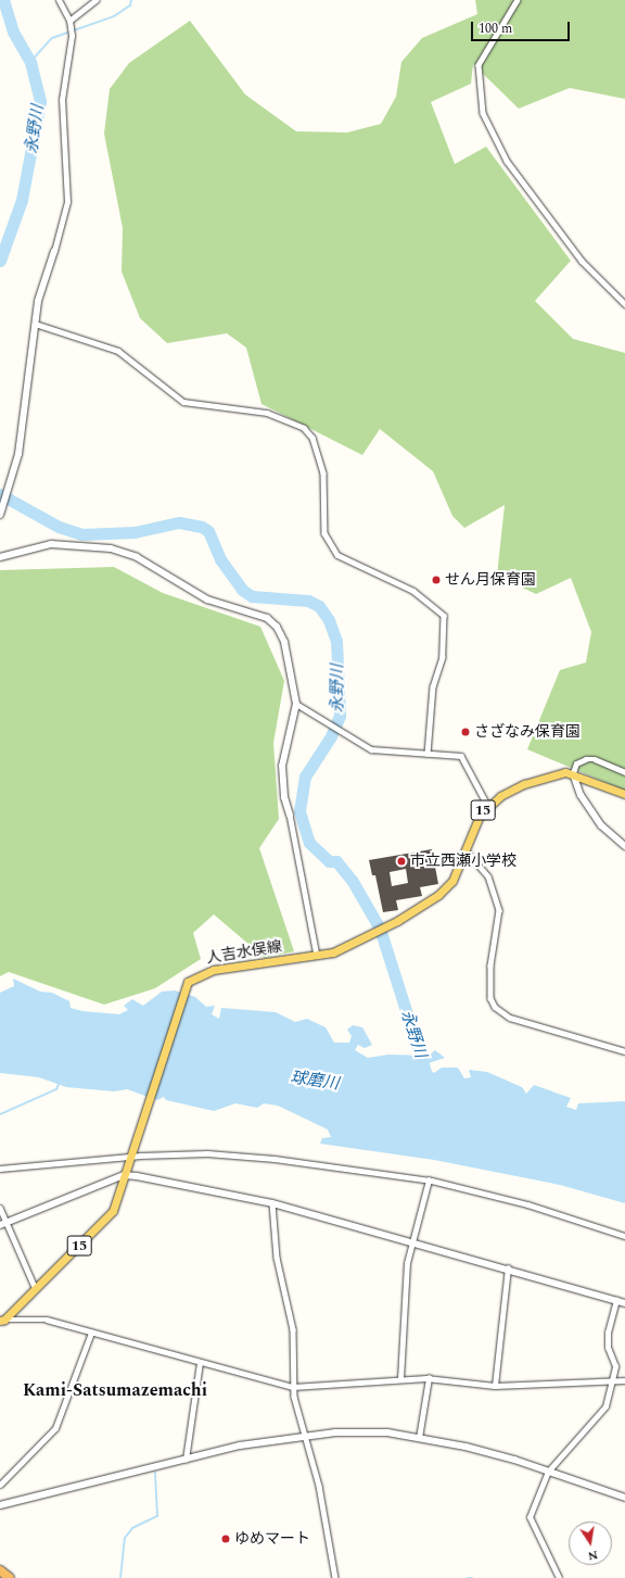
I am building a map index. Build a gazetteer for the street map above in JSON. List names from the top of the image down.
{
  "streets": {
    "main road": ["15", "人吉水俣線"]
  },
  "crossings": [
    ["15", "人吉水俣線"]
  ],
  "districts": ["Kami-Satsumazemachi"],
  "water": ["永野川", "球磨川"],
  "places": [
    "せん月保育園",
    "さざなみ保育園",
    "市立西瀬小学校",
    "ゆめマート"
  ],
  "scale_bar": "100 m",
  "north": "bottom"
}
